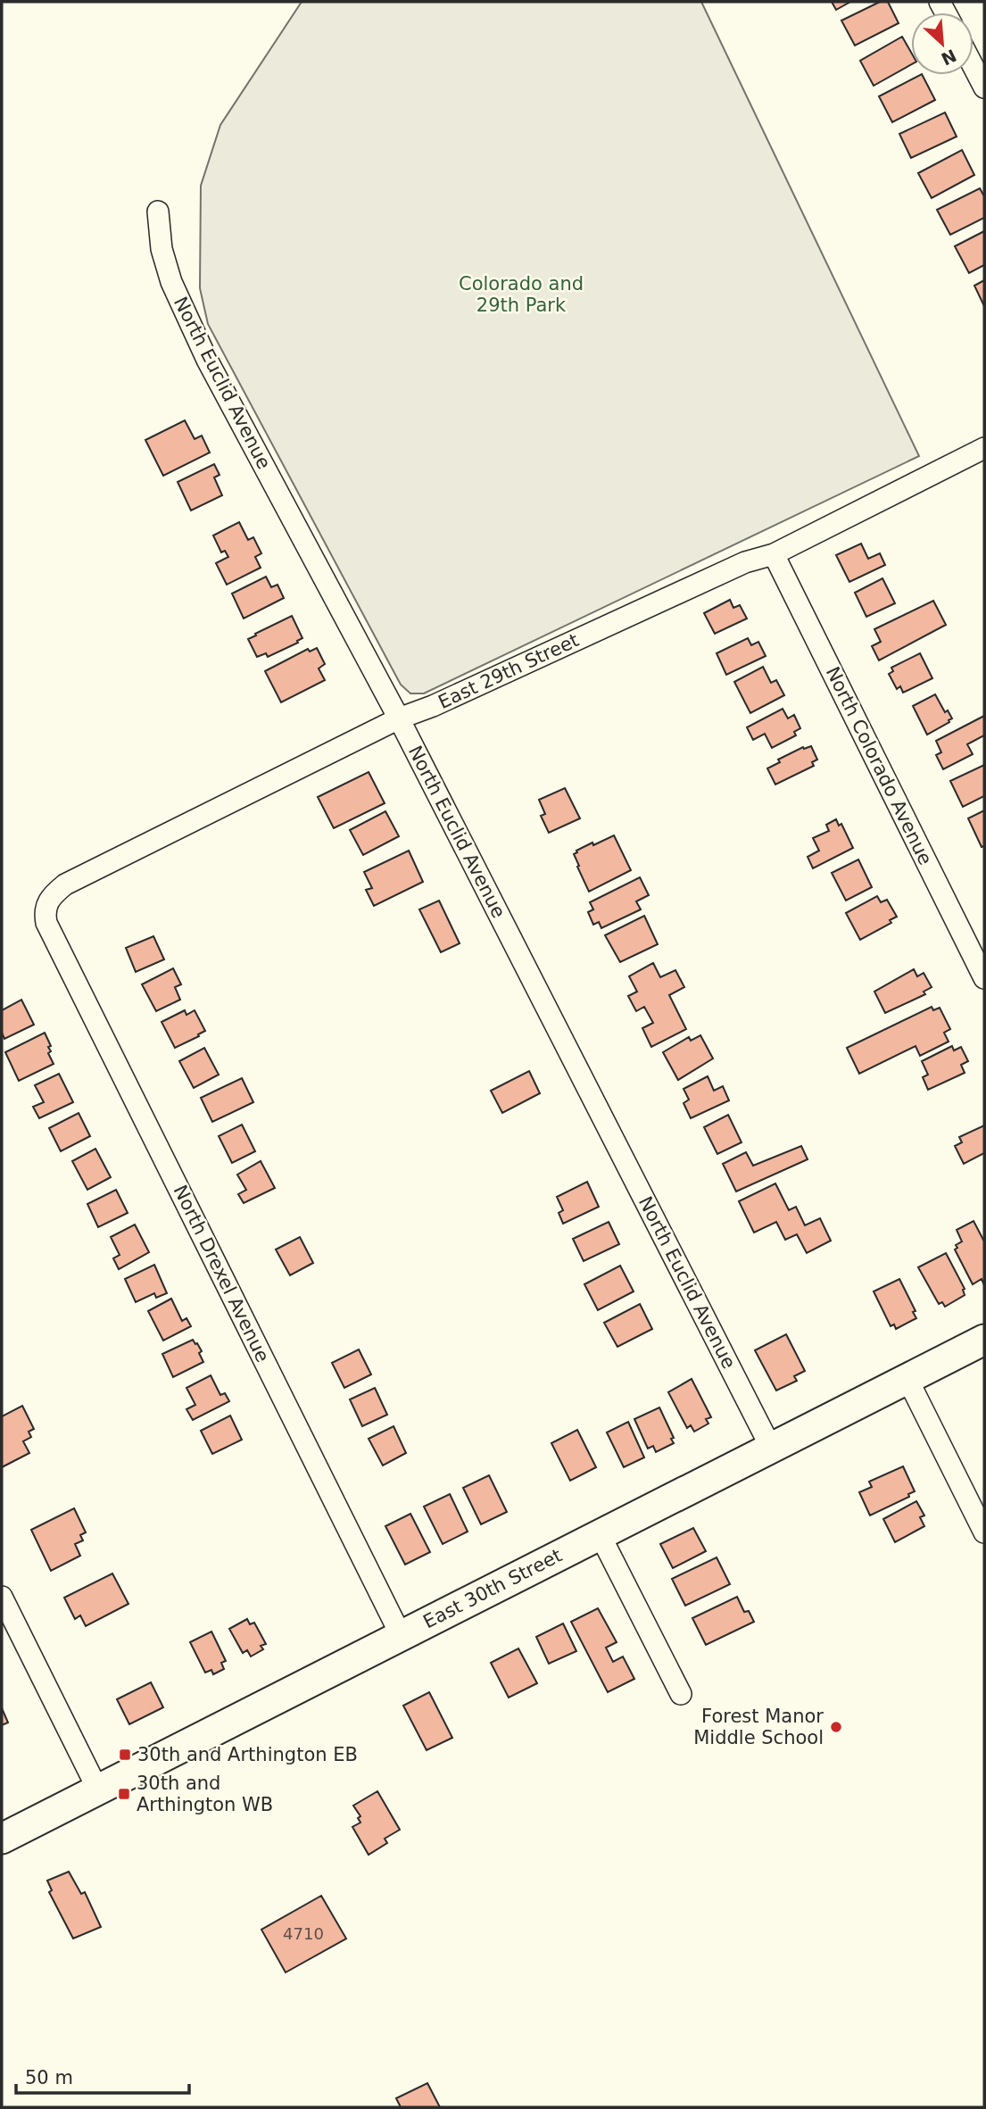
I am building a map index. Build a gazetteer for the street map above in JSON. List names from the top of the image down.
{
  "streets": {
    "main road": ["East 30th Street"],
    "street": [
      "North Euclid Avenue",
      "East 29th Street",
      "North Colorado Avenue",
      "North Drexel Avenue"
    ]
  },
  "crossings": [
    ["North Euclid Avenue", "East 29th Street"],
    ["North Euclid Avenue", "East 30th Street"],
    ["East 29th Street", "North Colorado Avenue"],
    ["East 29th Street", "North Drexel Avenue"],
    ["North Drexel Avenue", "East 30th Street"]
  ],
  "parks": ["Colorado and 29th Park"],
  "places": {
    "other": ["Forest Manor Middle School"],
    "transit": ["30th and Arthington EB", "30th and Arthington WB"]
  },
  "house_numbers": ["4710"],
  "scale_bar": "50 m",
  "north": "bottom right"
}
